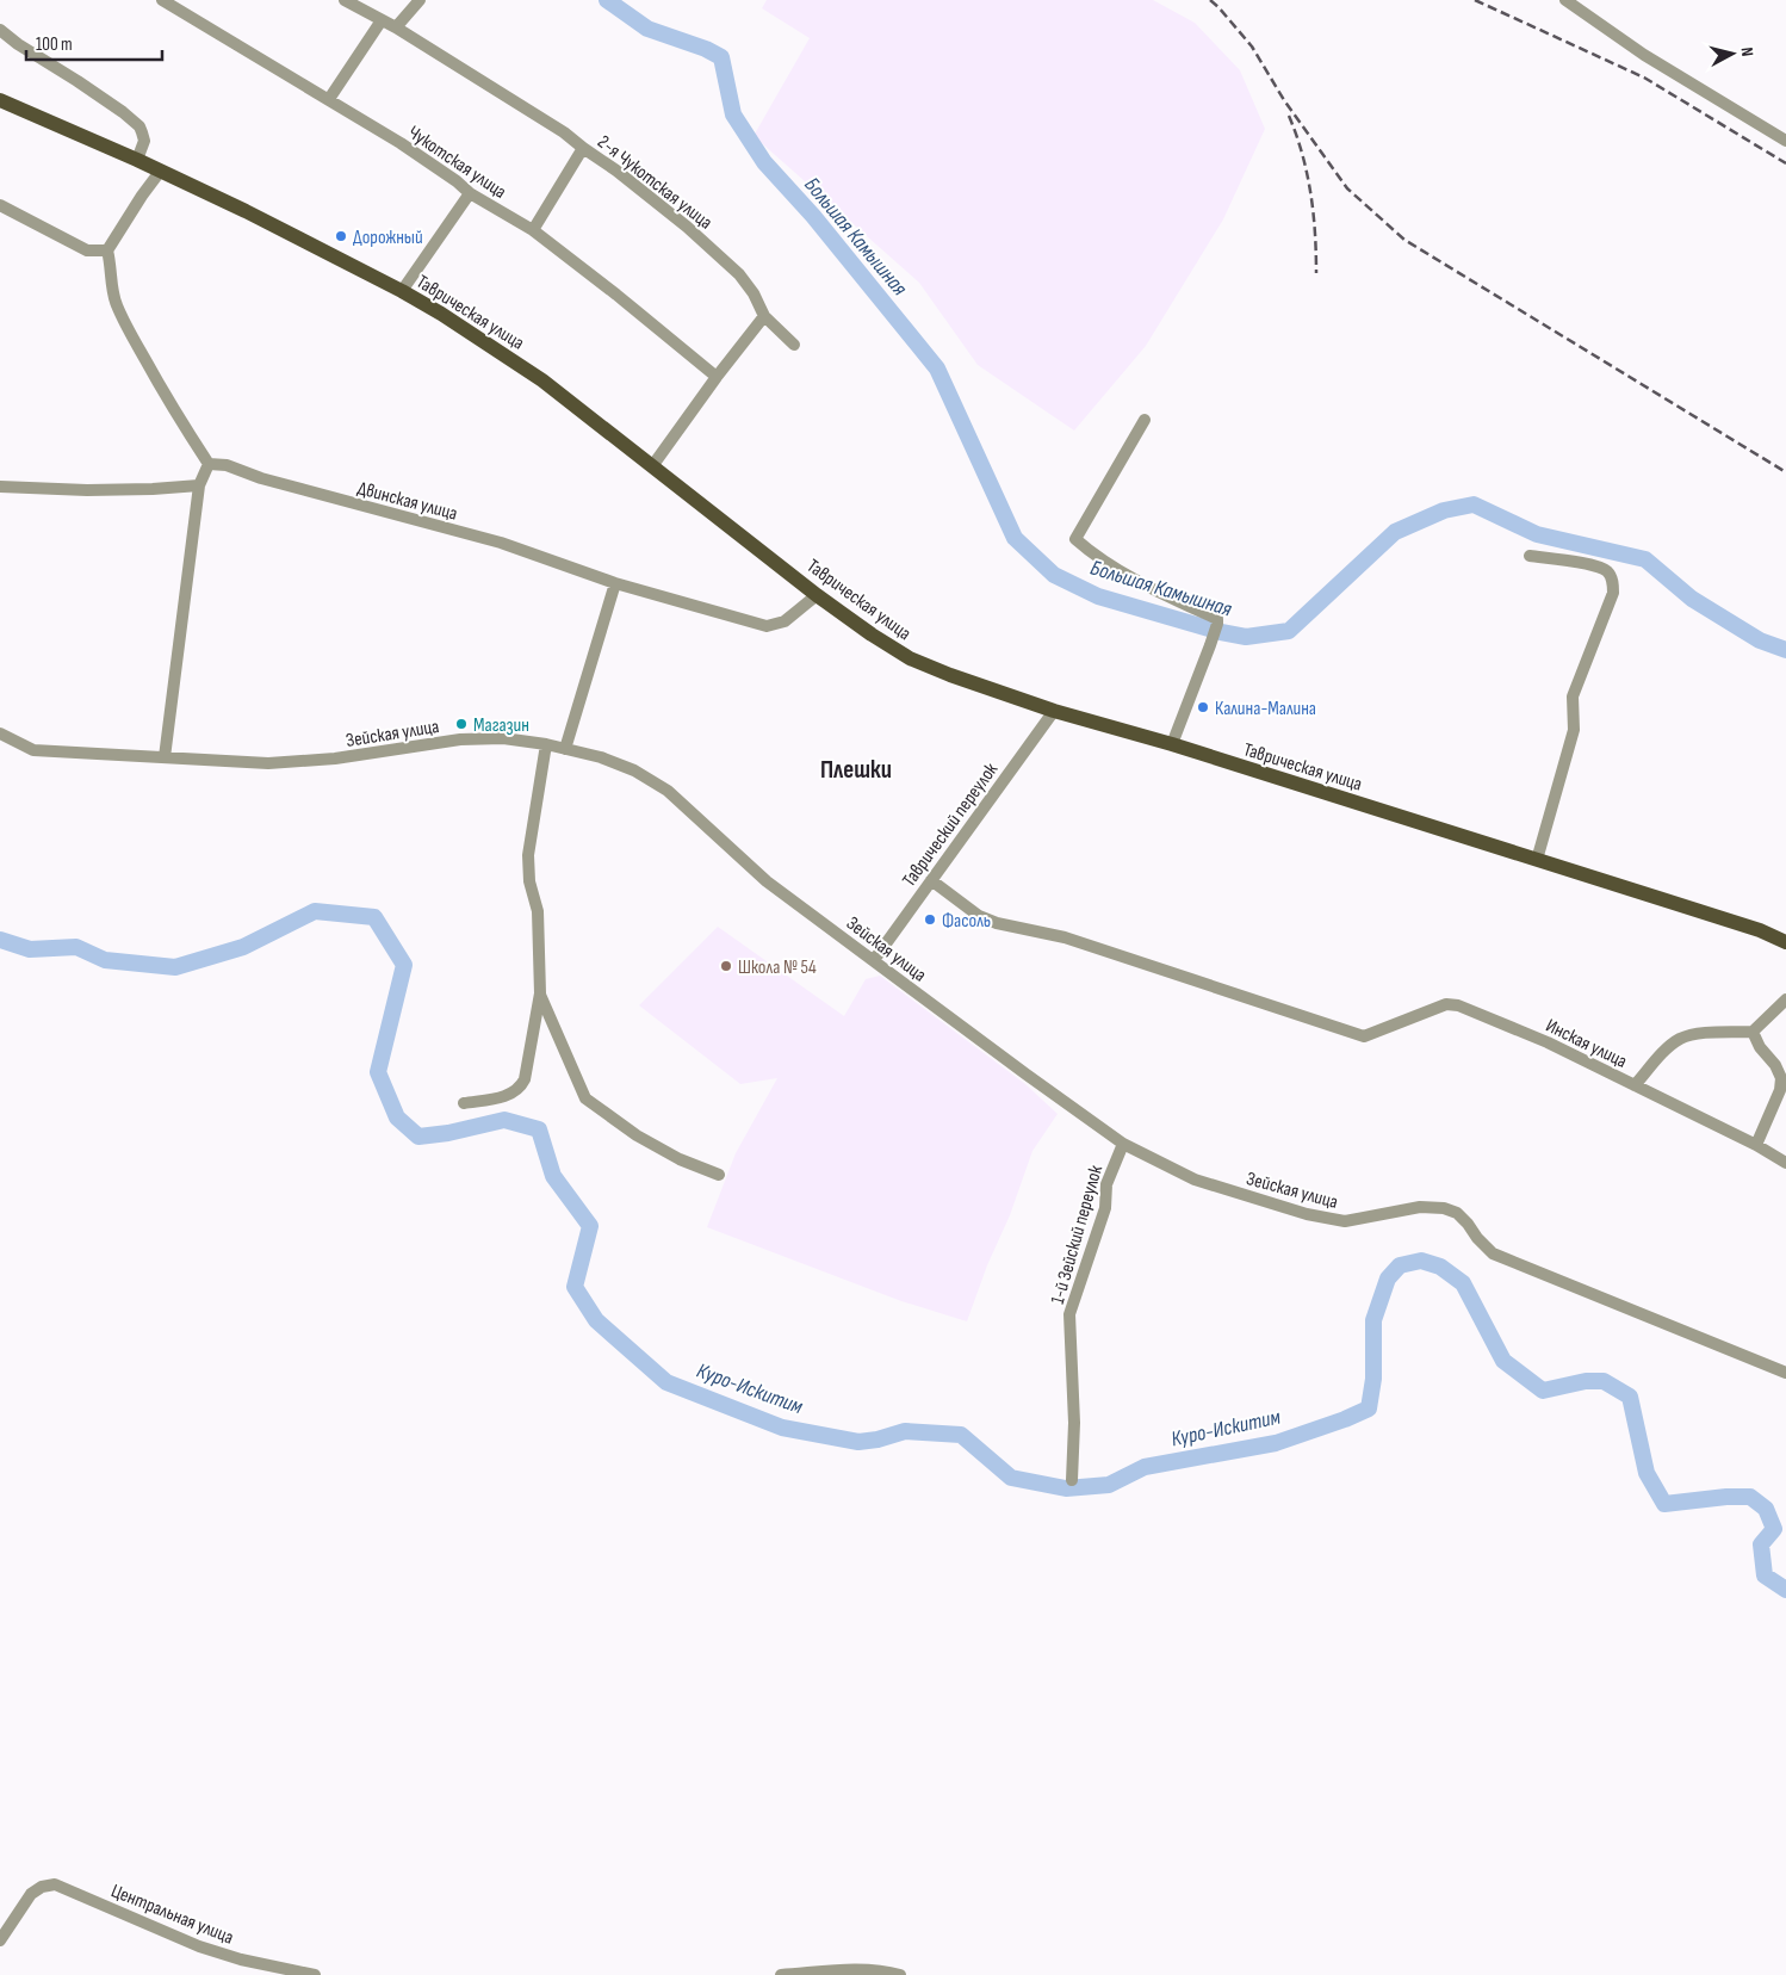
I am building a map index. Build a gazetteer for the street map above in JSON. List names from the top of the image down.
{
  "streets": {
    "main road": ["Таврическая улица"],
    "street": [
      "Чукотская улица",
      "2-я Чукотская улица",
      "Двинская улица",
      "Зейская улица",
      "Таврический переулок",
      "Инская улица",
      "1-й Зейский переулок",
      "Центральная улица"
    ]
  },
  "crossings": [
    ["Таврическая улица", "Двинская улица"],
    ["Таврическая улица", "Таврический переулок"],
    ["Зейская улица", "Таврический переулок"],
    ["Зейская улица", "1-й Зейский переулок"],
    ["Таврический переулок", "Инская улица"]
  ],
  "districts": ["Плешки"],
  "water": ["Большая Камышная", "Куро-Искитим"],
  "places": [
    "Дорожный",
    "Калина-Малина",
    "Магазин",
    "Фасоль",
    "Школа № 54"
  ],
  "scale_bar": "100 m",
  "north": "right"
}
